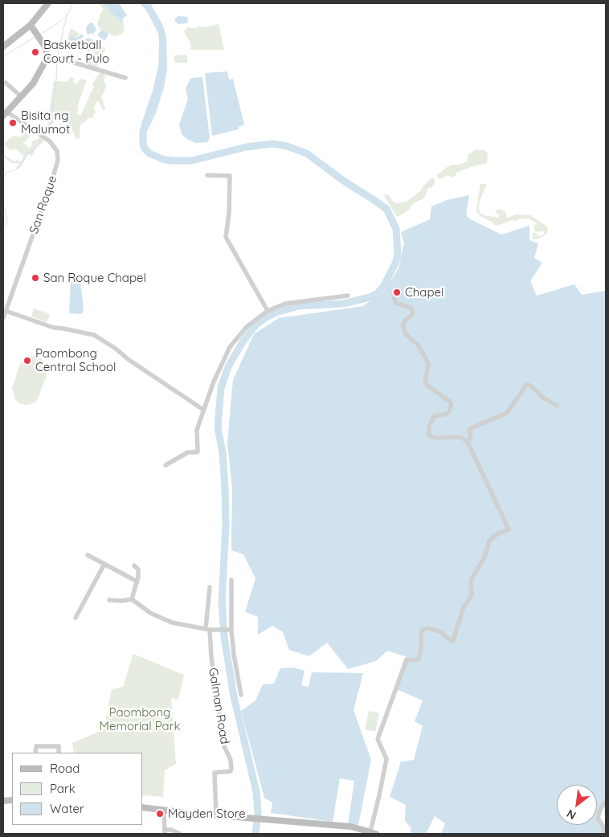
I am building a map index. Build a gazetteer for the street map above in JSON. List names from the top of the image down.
{
  "streets": {
    "street": ["San Roque", "Galman Road"]
  },
  "parks": ["Paombong Memorial Park"],
  "places": [
    "Basketball Court - Pulo",
    "Bisita ng Malumot",
    "San Roque Chapel",
    "Chapel",
    "Paombong Central School",
    "Mayden Store"
  ],
  "legend": ["Road", "Park", "Water"],
  "north": "bottom left"
}
